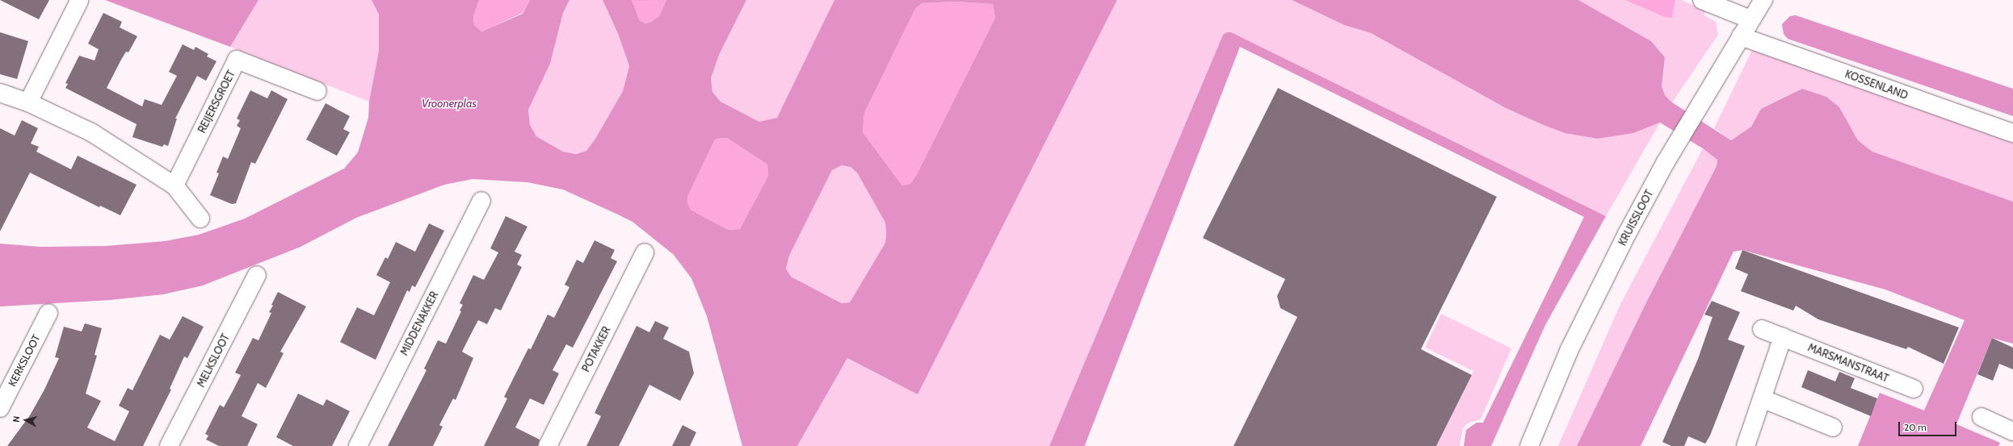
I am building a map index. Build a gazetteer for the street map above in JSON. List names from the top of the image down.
{
  "streets": {
    "street": [
      "KOSSENLAND",
      "REIJERSGROET",
      "KRUISSLOOT",
      "MIDDENAKKER",
      "POTAKKER",
      "KERKSLOOT",
      "MELKSLOOT",
      "MARSMANSTRAAT"
    ]
  },
  "crossings": [
    ["KOSSENLAND", "KRUISSLOOT"]
  ],
  "water": ["Vroonerplas"],
  "scale_bar": "20 m",
  "north": "left"
}
